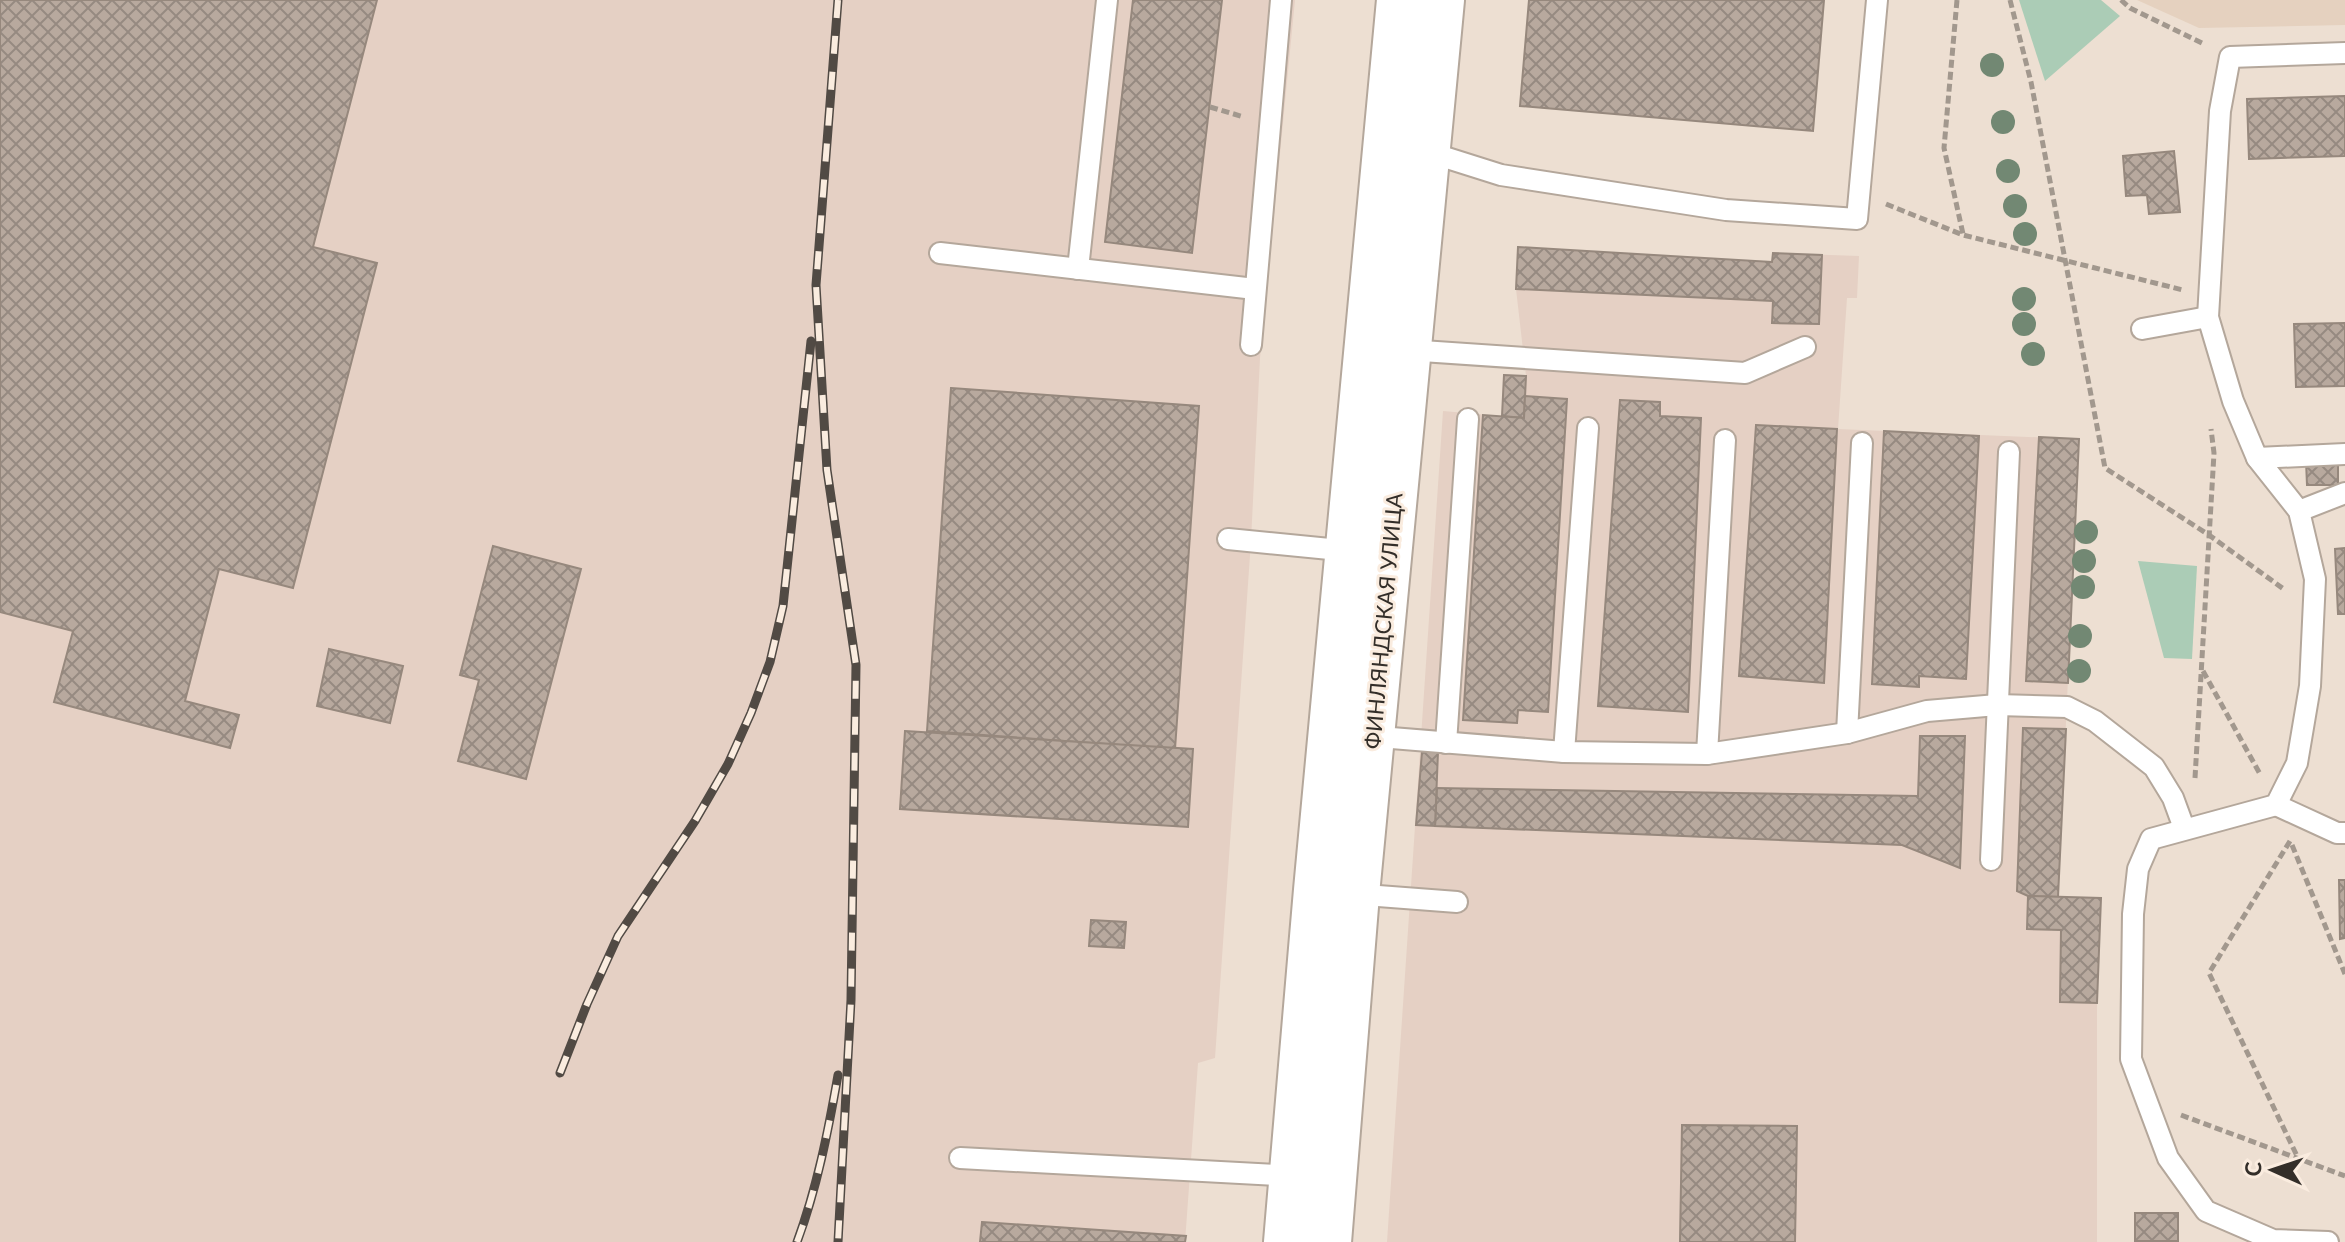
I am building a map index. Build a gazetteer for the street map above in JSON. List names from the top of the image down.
{
  "streets": {
    "street": ["ФИНЛЯНДСКАЯ УЛИЦА"]
  },
  "north": "left"
}
